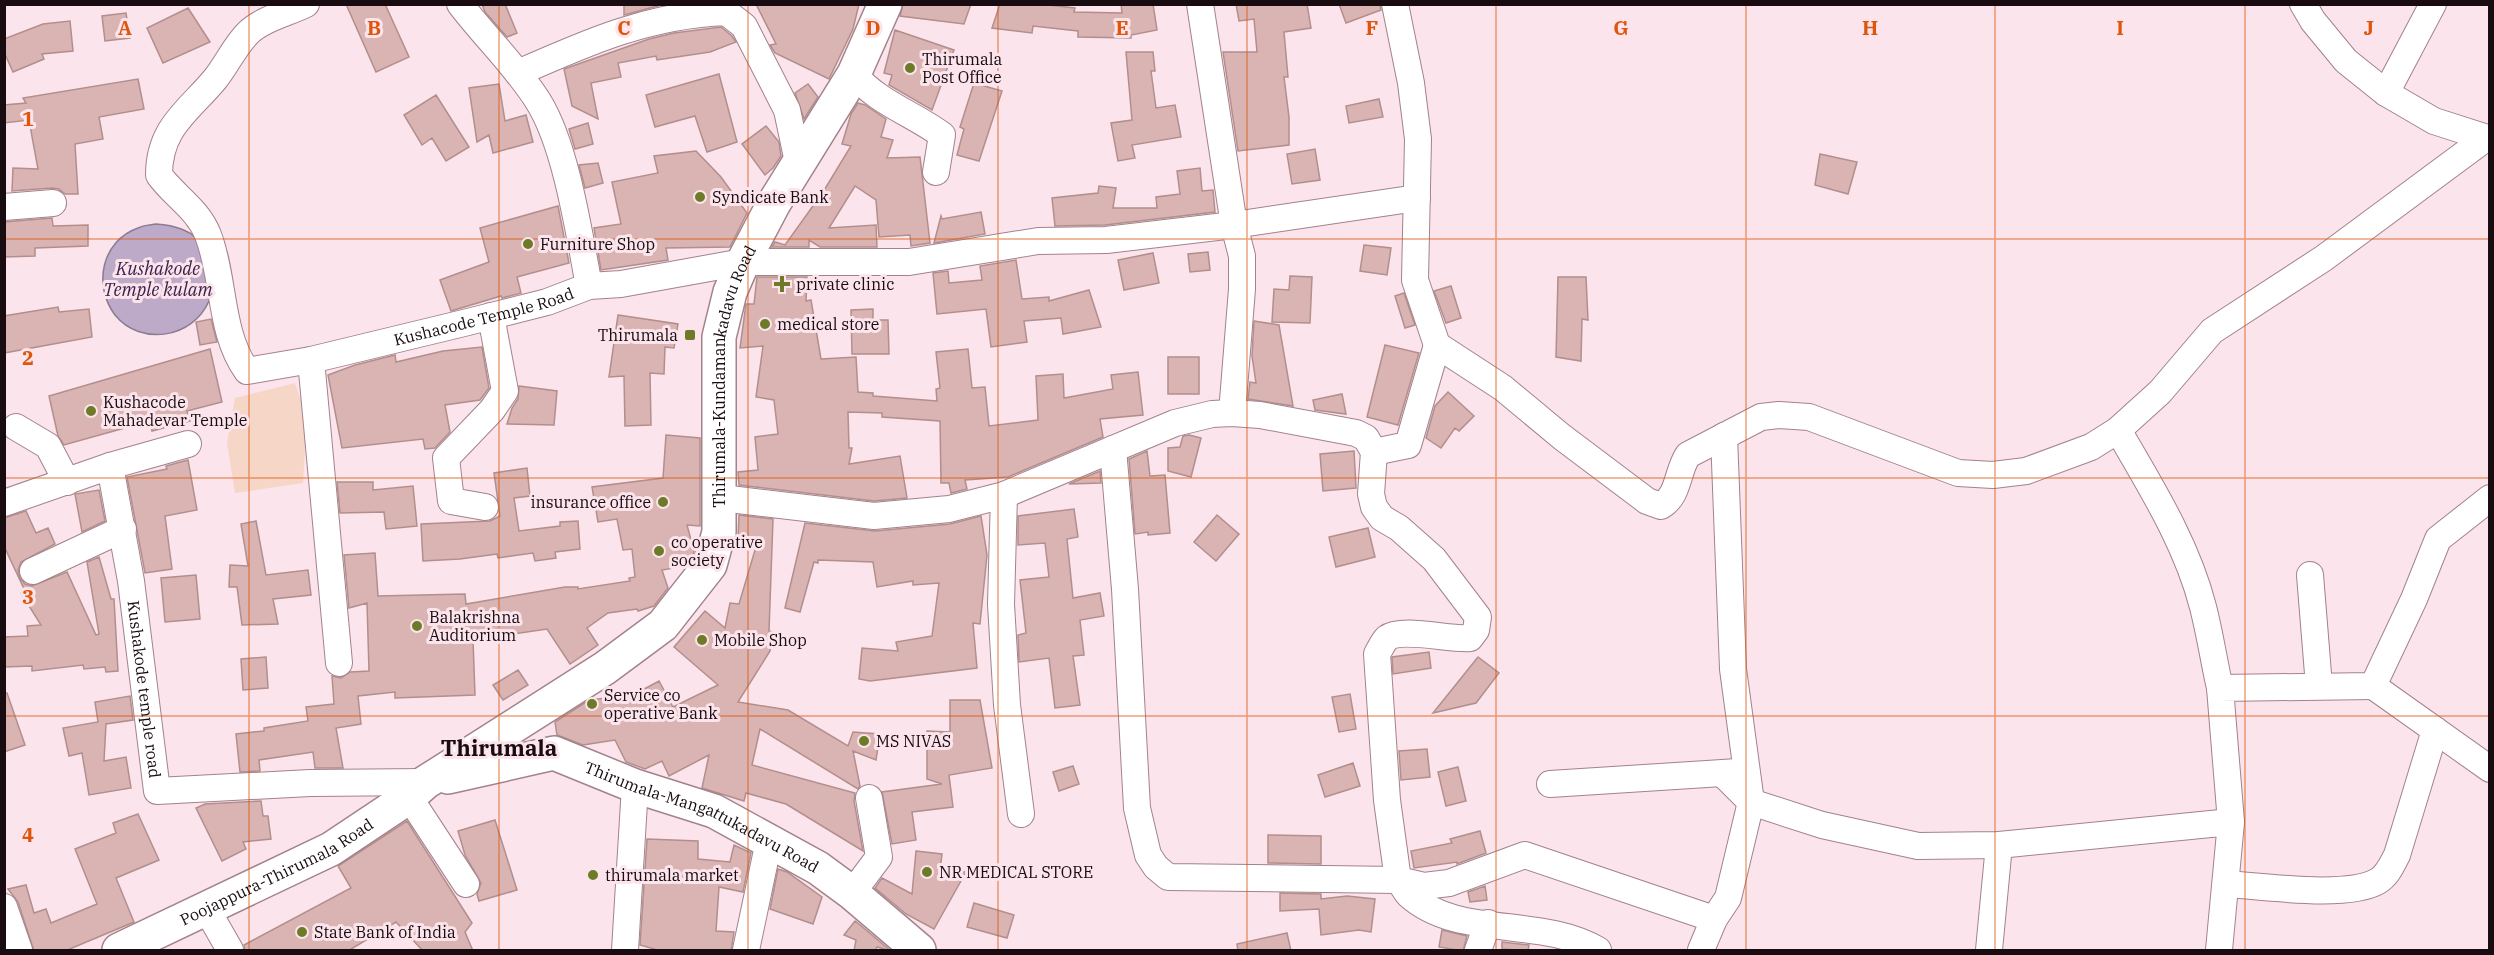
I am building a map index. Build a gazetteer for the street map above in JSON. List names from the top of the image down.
{
  "streets": {
    "main road": ["Thirumala-Kundamankadavu Road", "Thirumala-Mangattukadavu Road", "Poojappura-Thirumala Road"],
    "street": ["Kushacode Temple Road", "Kushakode temple road"]
  },
  "crossings": [
    ["Kushacode Temple Road", "Thirumala-Kundamankadavu Road"],
    ["Thirumala-Kundamankadavu Road", "Kushakode temple road"],
    ["Thirumala-Kundamankadavu Road", "Thirumala-Mangattukadavu Road"],
    ["Thirumala-Kundamankadavu Road", "Poojappura-Thirumala Road"],
    ["Kushakode temple road", "Poojappura-Thirumala Road"]
  ],
  "districts": ["Thirumala"],
  "water": ["Kushakode Temple kulam"],
  "places": {
    "other": [
      "Thirumala Post Office",
      "Syndicate Bank",
      "Furniture Shop",
      "medical store",
      "Kushacode Mahadevar Temple",
      "insurance office",
      "co operative society",
      "Balakrishna Auditorium",
      "Mobile Shop",
      "Service co operative Bank",
      "MS NIVAS",
      "NR MEDICAL STORE",
      "thirumala market",
      "State Bank of India"
    ],
    "health": ["private clinic"],
    "transit": ["Thirumala"]
  },
  "grid": {
    "columns": [
      "A",
      "B",
      "C",
      "D",
      "E",
      "F",
      "G",
      "H",
      "I",
      "J"
    ],
    "rows": [
      "1",
      "2",
      "3",
      "4"
    ]
  }
}
